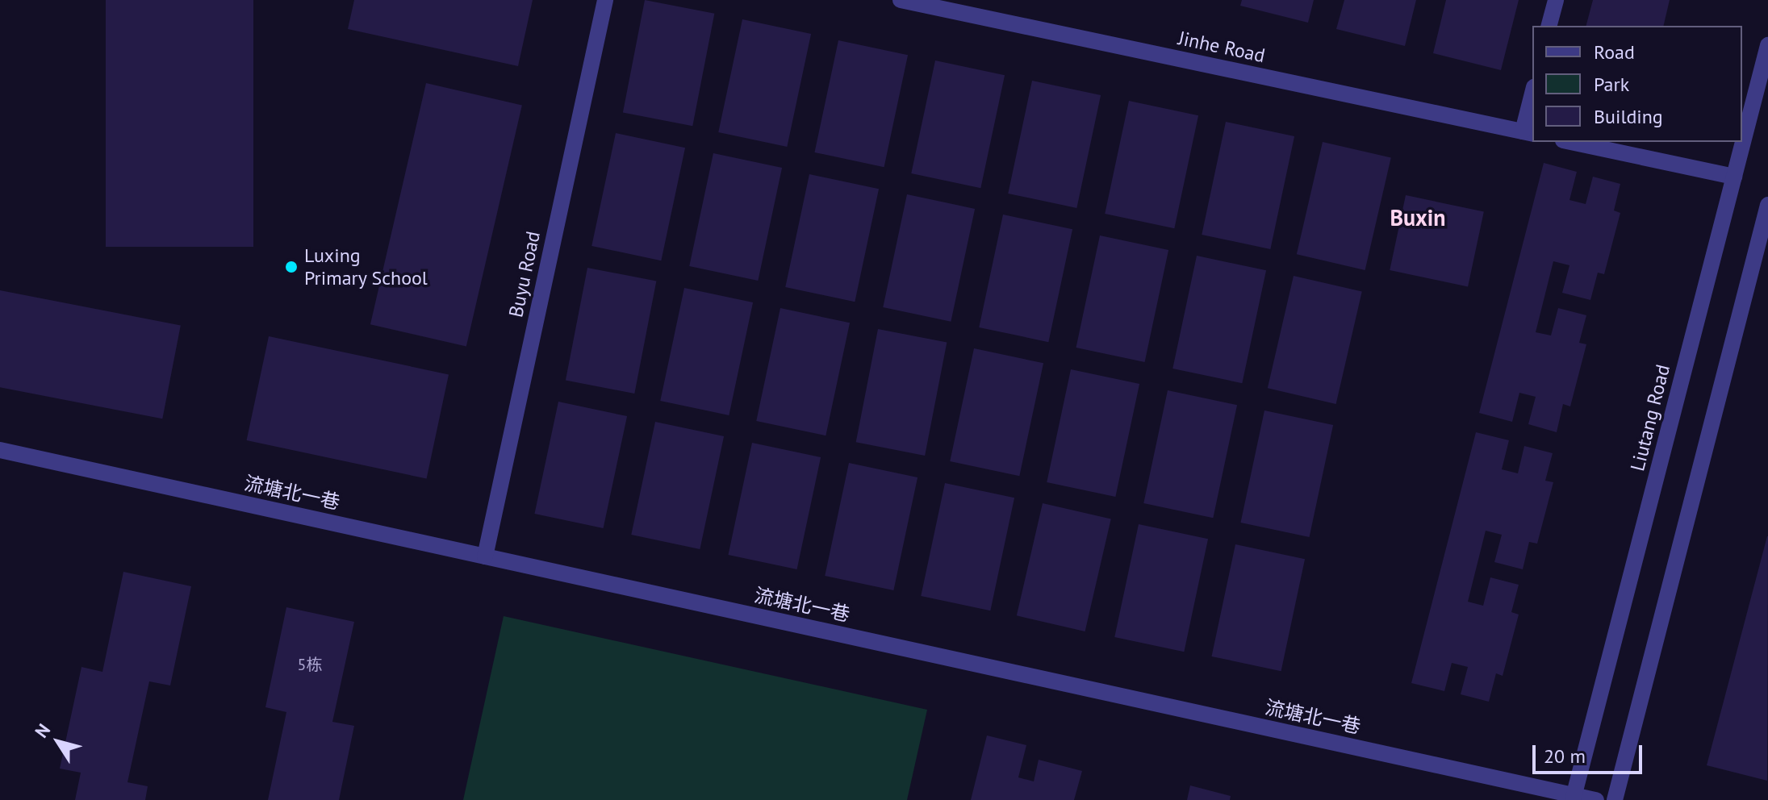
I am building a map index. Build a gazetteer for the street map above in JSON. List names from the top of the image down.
{
  "streets": {
    "street": [
      "Jinhe Road",
      "Buyu Road",
      "Liutang Road",
      "流塘北一巷"
    ]
  },
  "crossings": [
    ["Buyu Road", "流塘北一巷"],
    ["Liutang Road", "流塘北一巷"]
  ],
  "districts": ["Buxin"],
  "places": ["Luxing Primary School"],
  "house_numbers": ["5栋"],
  "legend": ["Road", "Park", "Building"],
  "scale_bar": "20 m",
  "north": "top left"
}
